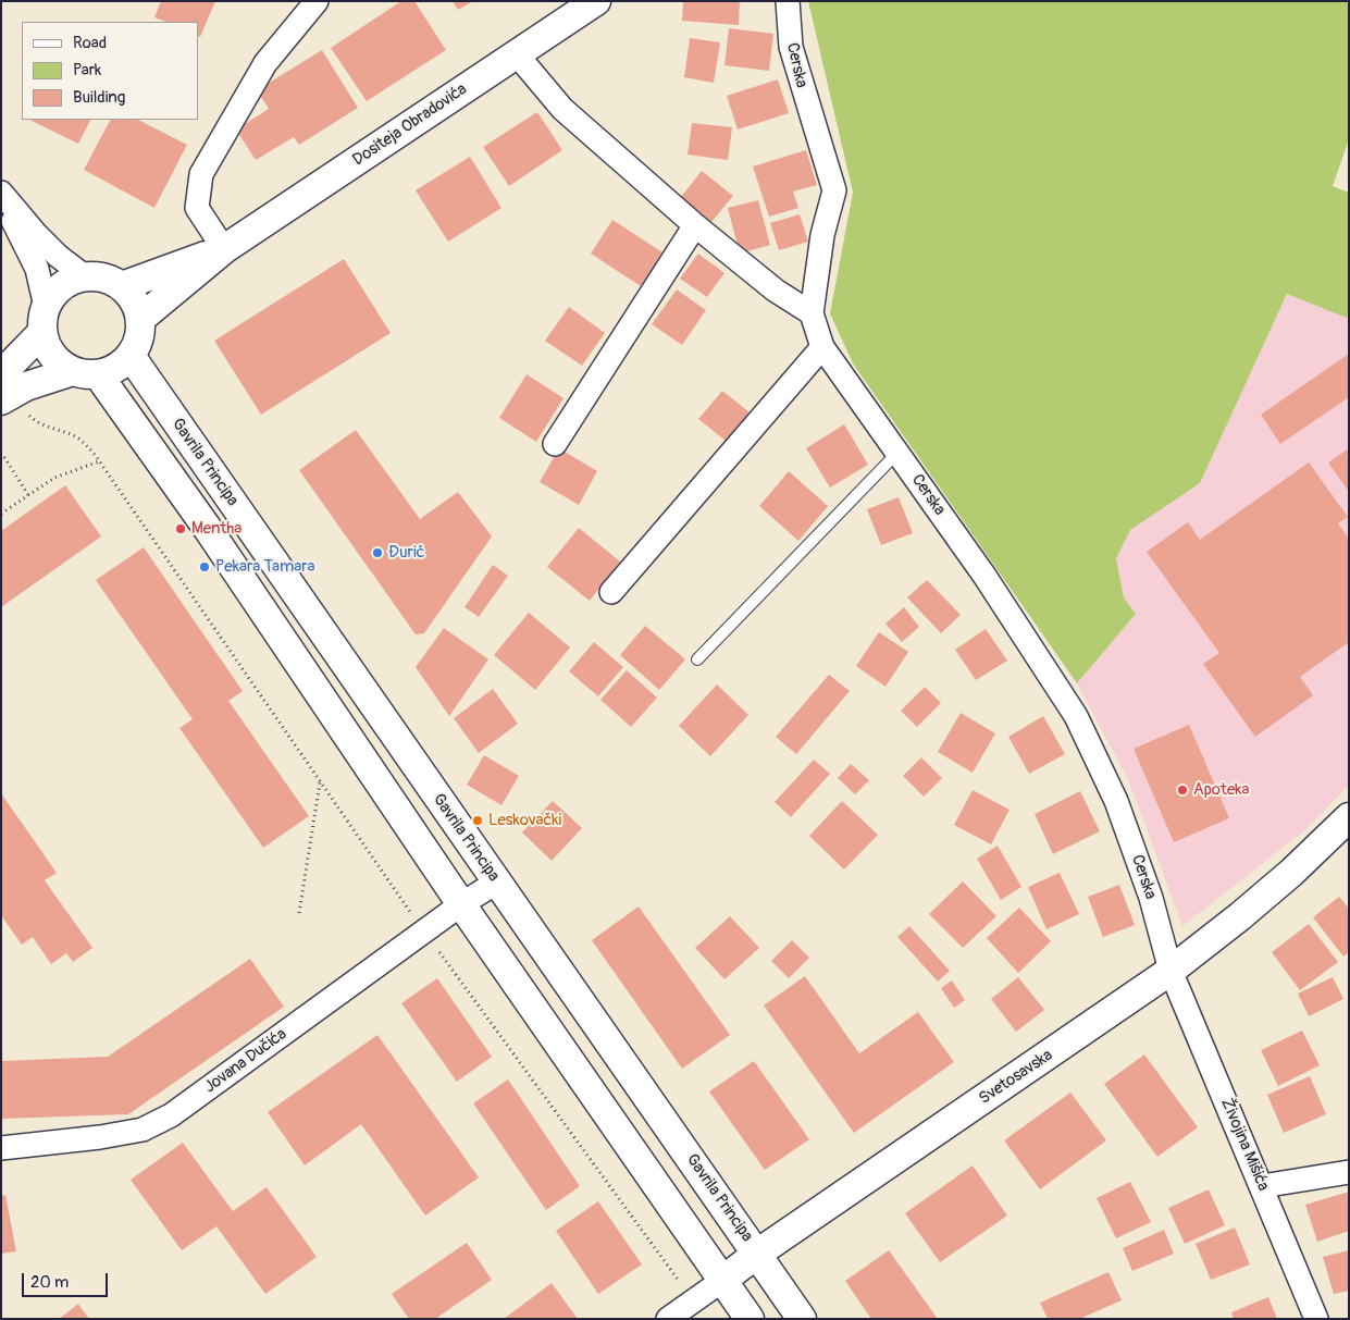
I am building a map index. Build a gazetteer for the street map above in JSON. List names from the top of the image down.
{
  "streets": {
    "street": [
      "Cerska",
      "Dositeja Obradovića",
      "Gavrila Principa",
      "Jovana Dučića",
      "Svetosavska",
      "Živojina Mišića"
    ]
  },
  "crossings": [
    ["Cerska", "Svetosavska"],
    ["Cerska", "Živojina Mišića"],
    ["Dositeja Obradovića", "Gavrila Principa"],
    ["Gavrila Principa", "Jovana Dučića"],
    ["Gavrila Principa", "Svetosavska"],
    ["Svetosavska", "Živojina Mišića"]
  ],
  "places": [
    "Mentha",
    "Đurić",
    "Pekara Tamara",
    "Apoteka",
    "Leskovački"
  ],
  "legend": ["Road", "Park", "Building"],
  "scale_bar": "20 m"
}
